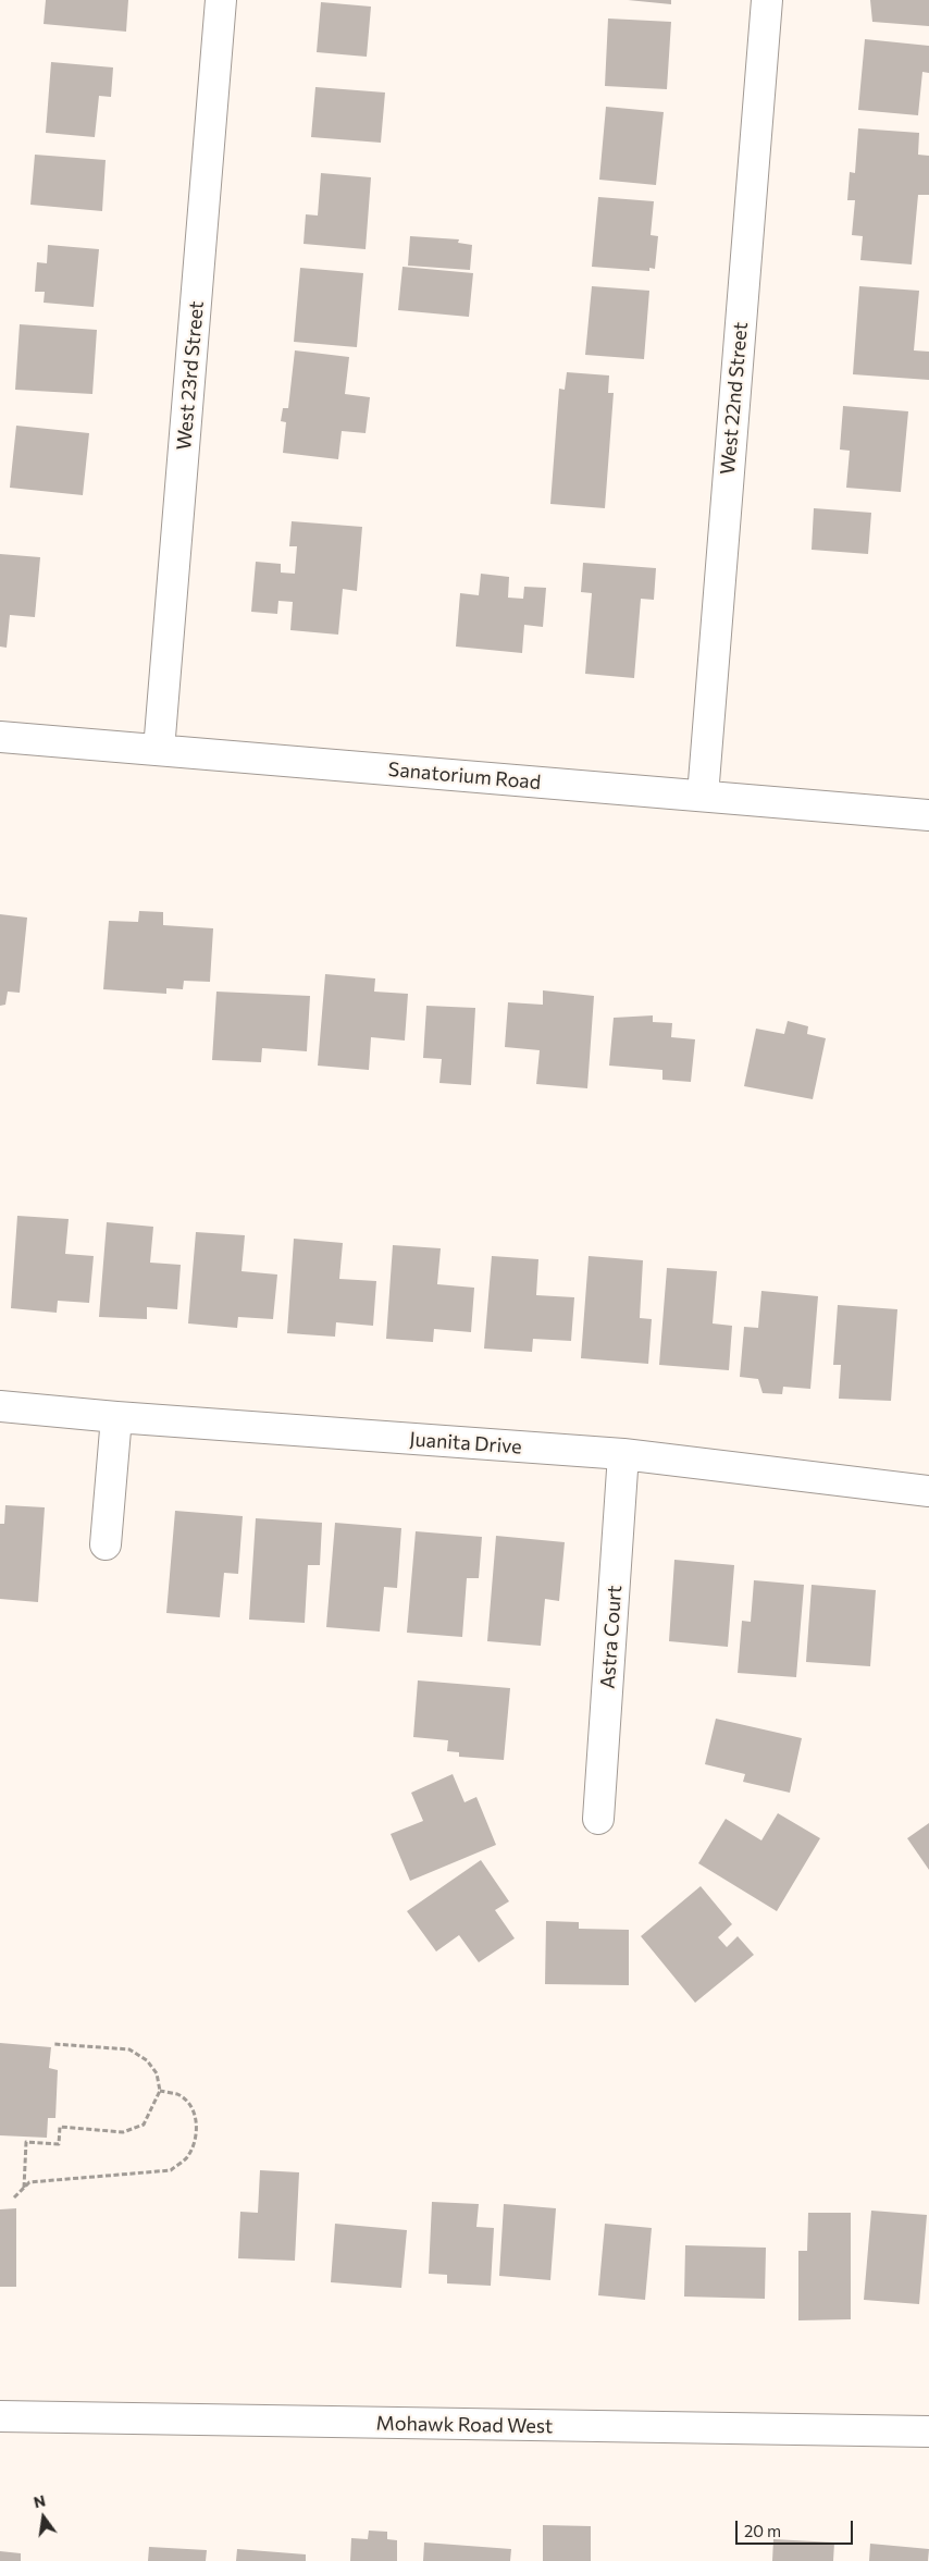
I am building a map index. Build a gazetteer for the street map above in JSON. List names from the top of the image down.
{
  "streets": {
    "street": [
      "West 23rd Street",
      "West 22nd Street",
      "Sanatorium Road",
      "Juanita Drive",
      "Astra Court",
      "Mohawk Road West"
    ]
  },
  "crossings": [
    ["West 23rd Street", "Sanatorium Road"],
    ["West 22nd Street", "Sanatorium Road"],
    ["Juanita Drive", "Astra Court"]
  ],
  "scale_bar": "20 m",
  "north": "top"
}
